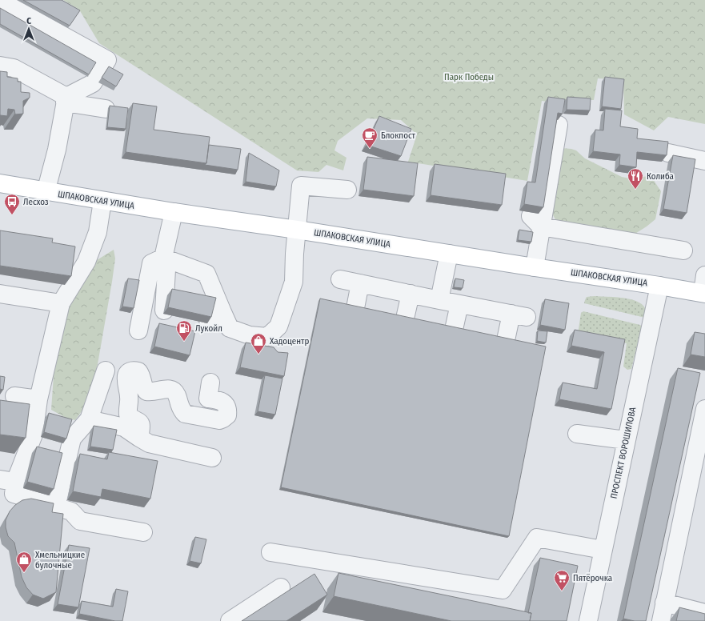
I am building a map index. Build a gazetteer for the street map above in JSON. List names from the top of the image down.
{
  "streets": {
    "main road": ["ШПАКОВСКАЯ УЛИЦА"],
    "street": ["ПРОСПЕКТ ВОРОШИЛОВА"]
  },
  "crossings": [
    ["ШПАКОВСКАЯ УЛИЦА", "ПРОСПЕКТ ВОРОШИЛОВА"]
  ],
  "parks": ["Парк Победы"],
  "places": {
    "cafe": ["Блокпост"],
    "restaurant": ["Колиба"],
    "bus stop": ["Лесхоз"],
    "fuel station": ["Лукойл"],
    "shop": ["Хадоцентр", "Хмельницкие булочные"],
    "supermarket": ["Пятёрочка"]
  },
  "north": "top"
}
